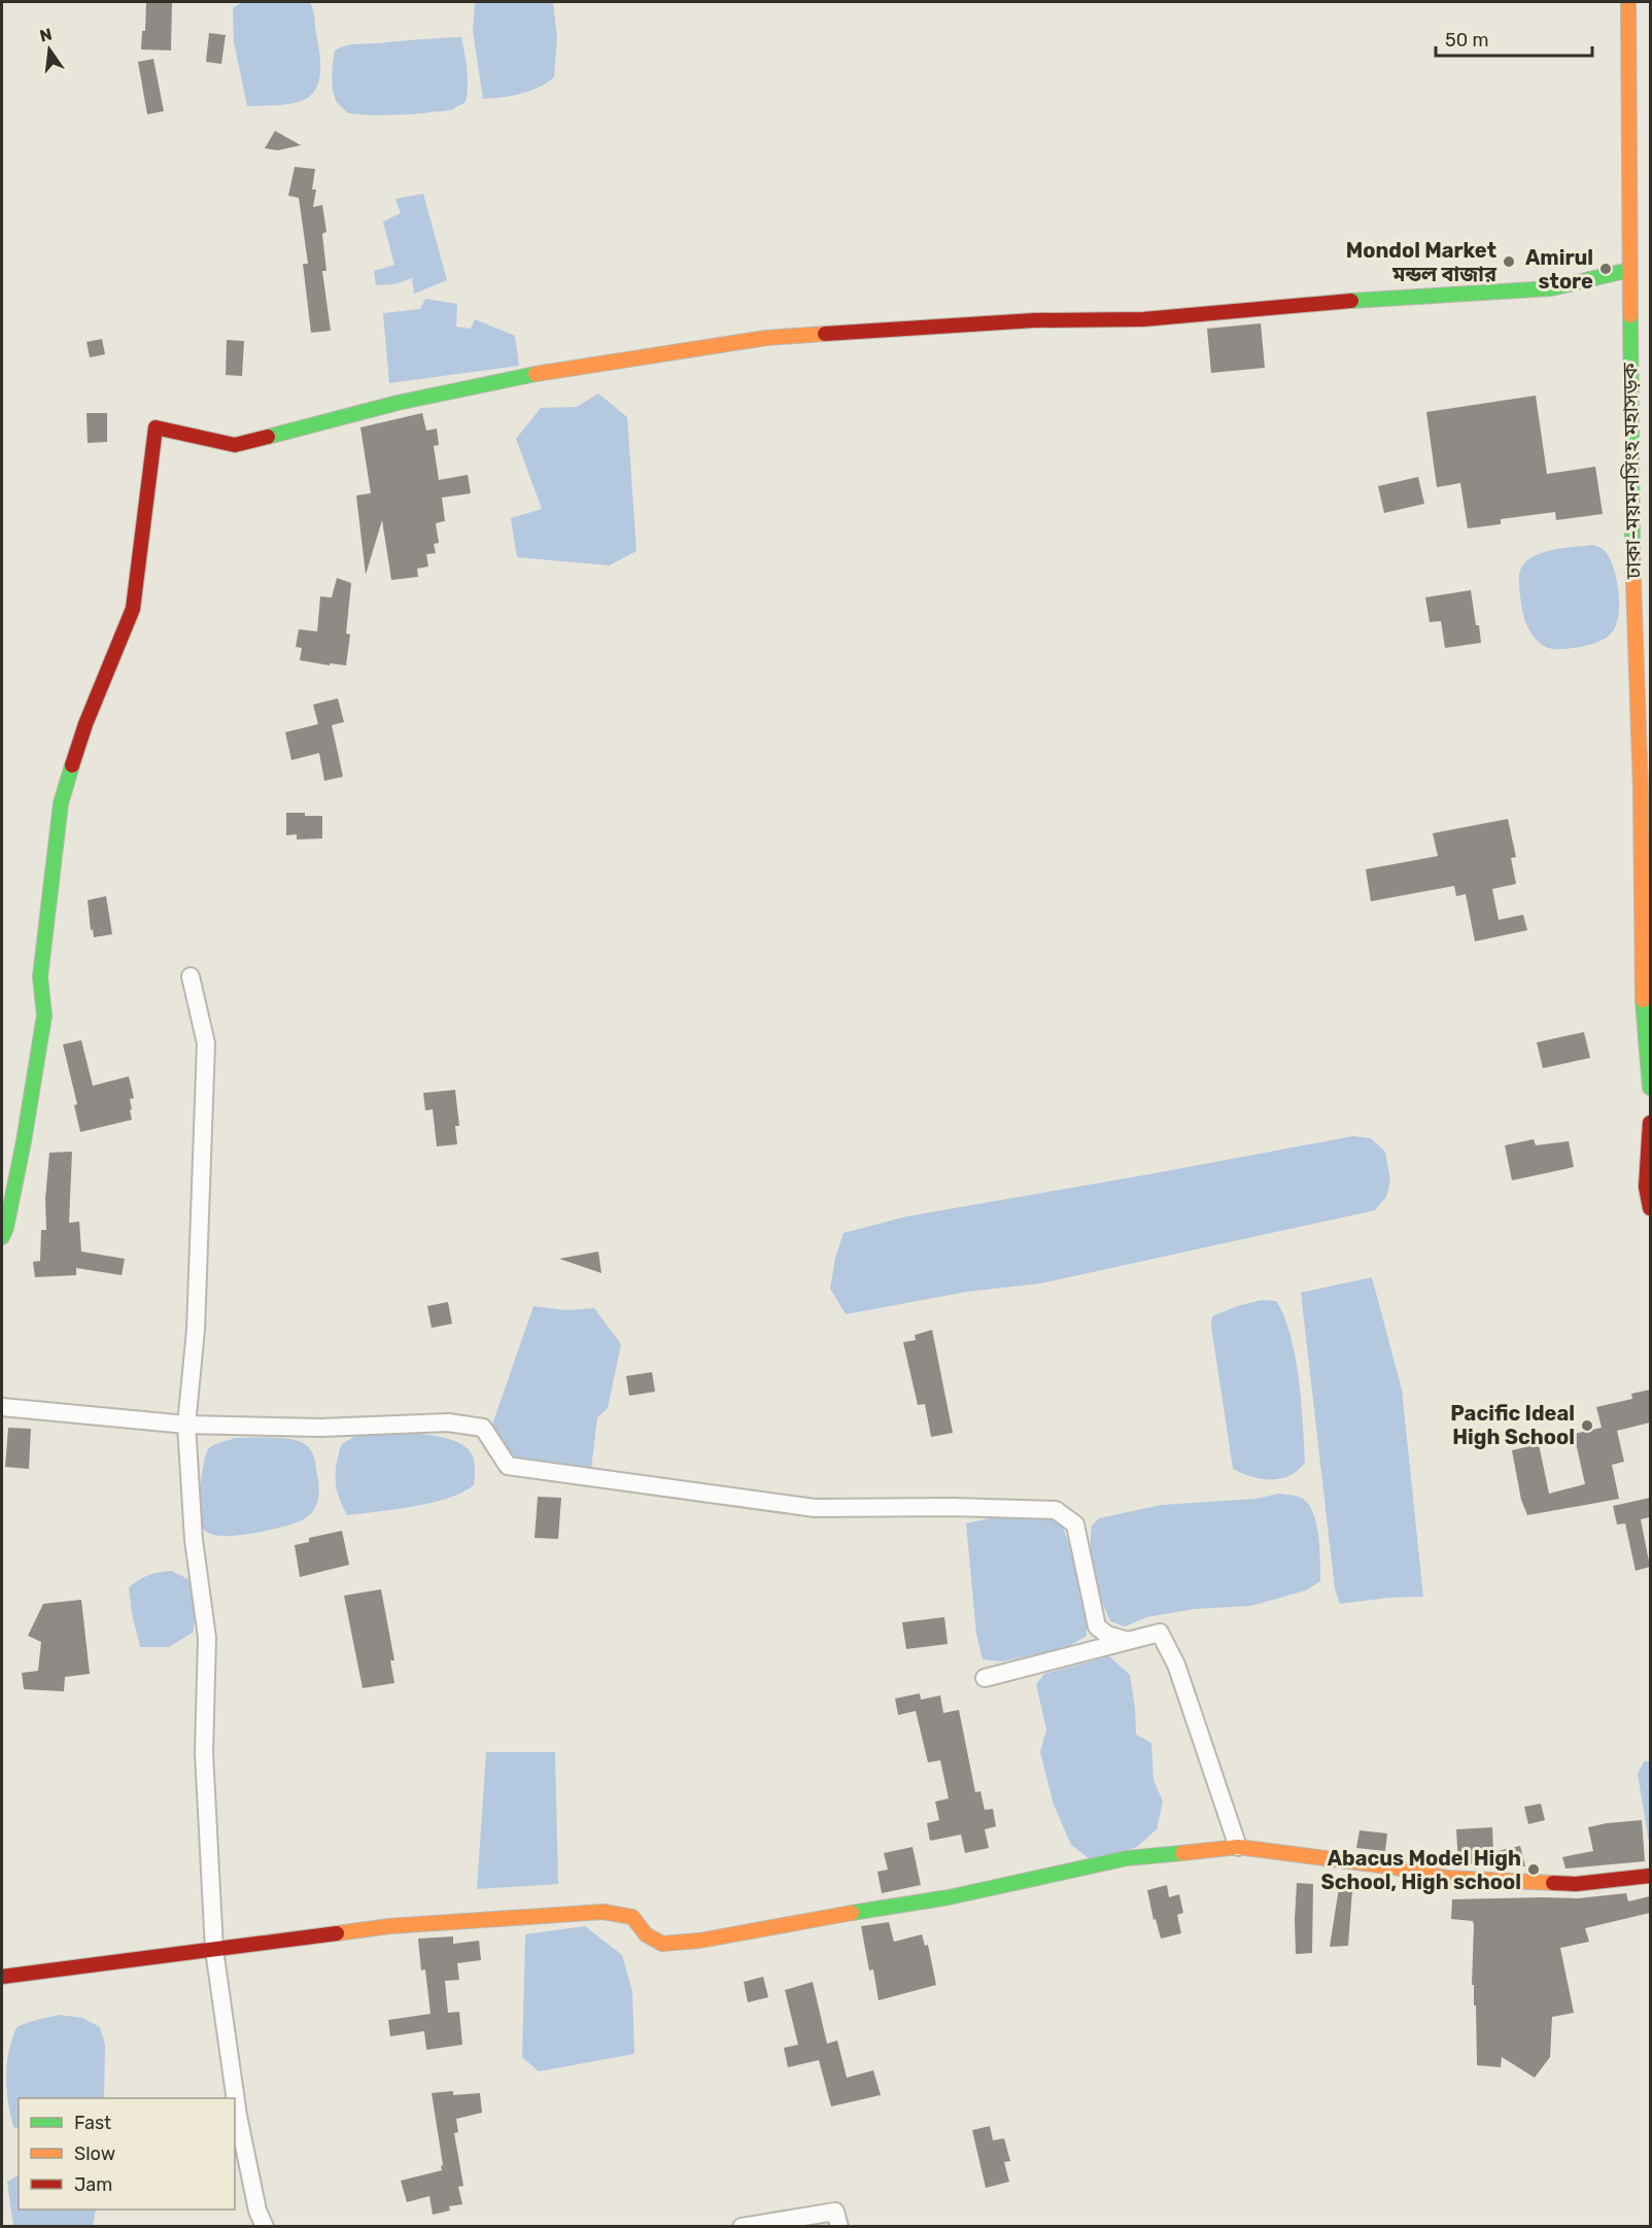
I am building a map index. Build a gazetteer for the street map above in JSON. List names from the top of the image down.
{
  "streets": {
    "main road": ["ঢাকা-ময়মনসিংহ মহাসড়ক"]
  },
  "places": [
    "Mondol Market মন্ডল বাজার",
    "Amirul store",
    "Pacific Ideal High School",
    "Abacus Model High School, High school"
  ],
  "legend": ["Fast", "Slow", "Jam"],
  "scale_bar": "50 m",
  "north": "top"
}
